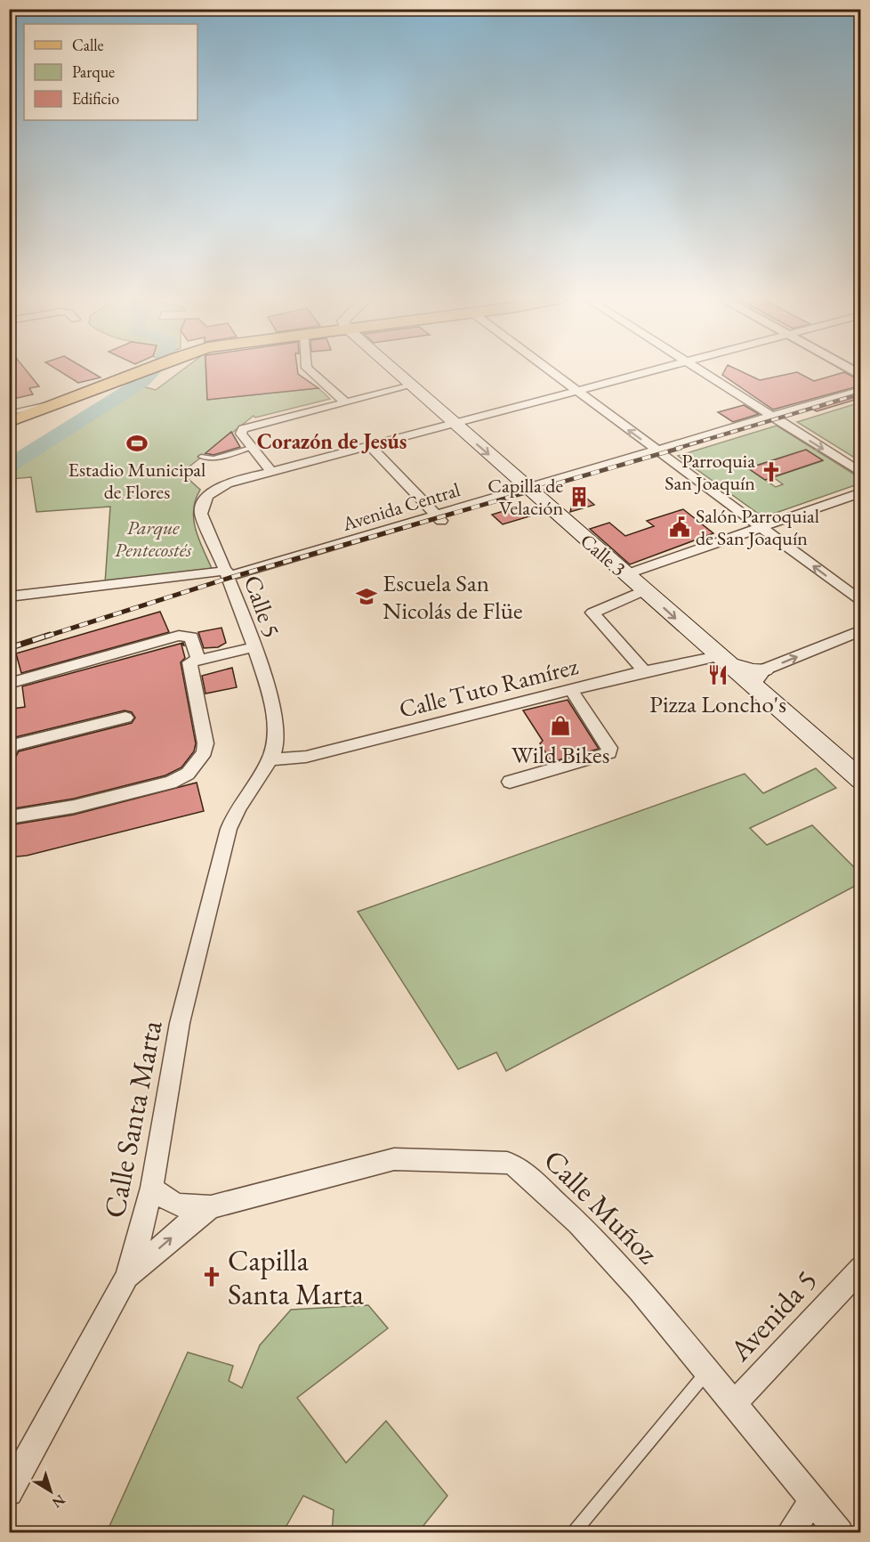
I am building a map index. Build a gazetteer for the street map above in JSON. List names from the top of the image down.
{
  "streets": {
    "main road": ["Calle 3"],
    "street": [
      "Avenida Central",
      "Calle 5",
      "Calle Tuto Ramírez",
      "Calle Santa Marta",
      "Calle Muñoz",
      "Avenida 5"
    ]
  },
  "crossings": [
    ["Avenida Central", "Calle 3"],
    ["Avenida Central", "Calle 5"],
    ["Calle 3", "Calle Tuto Ramírez"],
    ["Calle 5", "Calle Tuto Ramírez"],
    ["Calle 5", "Calle Santa Marta"],
    ["Calle Tuto Ramírez", "Calle Santa Marta"],
    ["Calle Santa Marta", "Calle Muñoz"],
    ["Calle Muñoz", "Avenida 5"]
  ],
  "districts": ["Corazón de Jesús"],
  "parks": ["Parque Pentecostés"],
  "places": {
    "sports": ["Estadio Municipal de Flores"],
    "church": ["Parroquia San Joaquín", "Capilla Santa Marta"],
    "building": ["Capilla de Velación"],
    "public building": ["Salón Parroquial de San Joaquín"],
    "school or university": ["Escuela San Nicolás de Flüe"],
    "restaurant": ["Pizza Loncho's"],
    "shop": ["Wild Bikes"]
  },
  "legend": ["Calle", "Parque", "Edificio"],
  "north": "bottom right"
}
